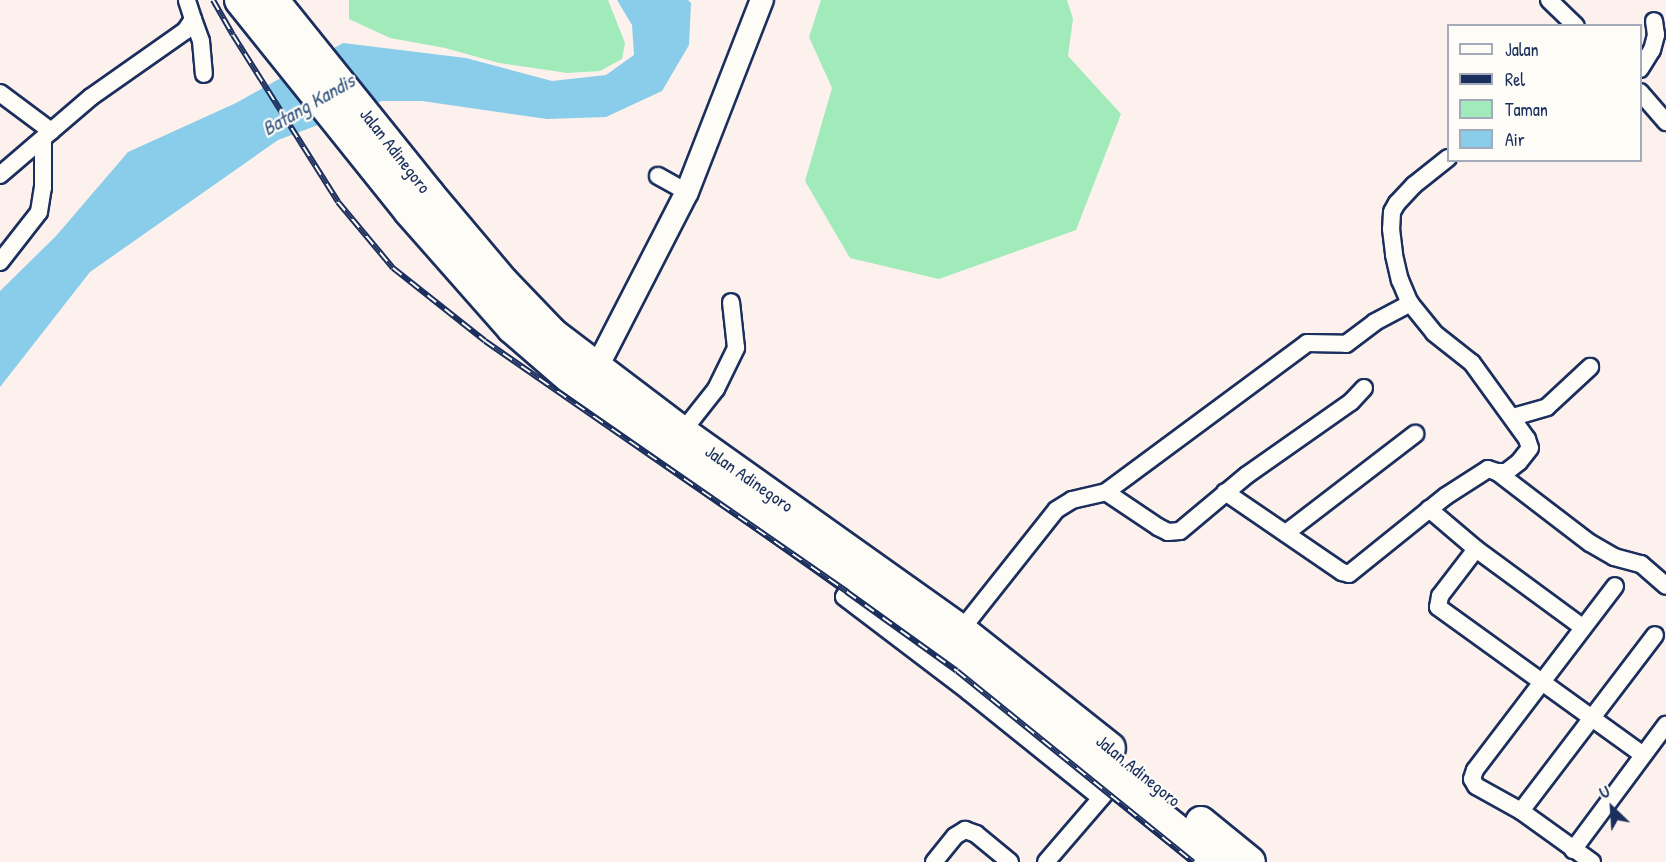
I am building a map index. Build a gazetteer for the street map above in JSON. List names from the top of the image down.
{
  "streets": {
    "highway": ["Jalan Adinegoro"]
  },
  "water": ["Batang Kandis"],
  "legend": [
    "Jalan",
    "Rel",
    "Taman",
    "Air"
  ],
  "north": "top left"
}
